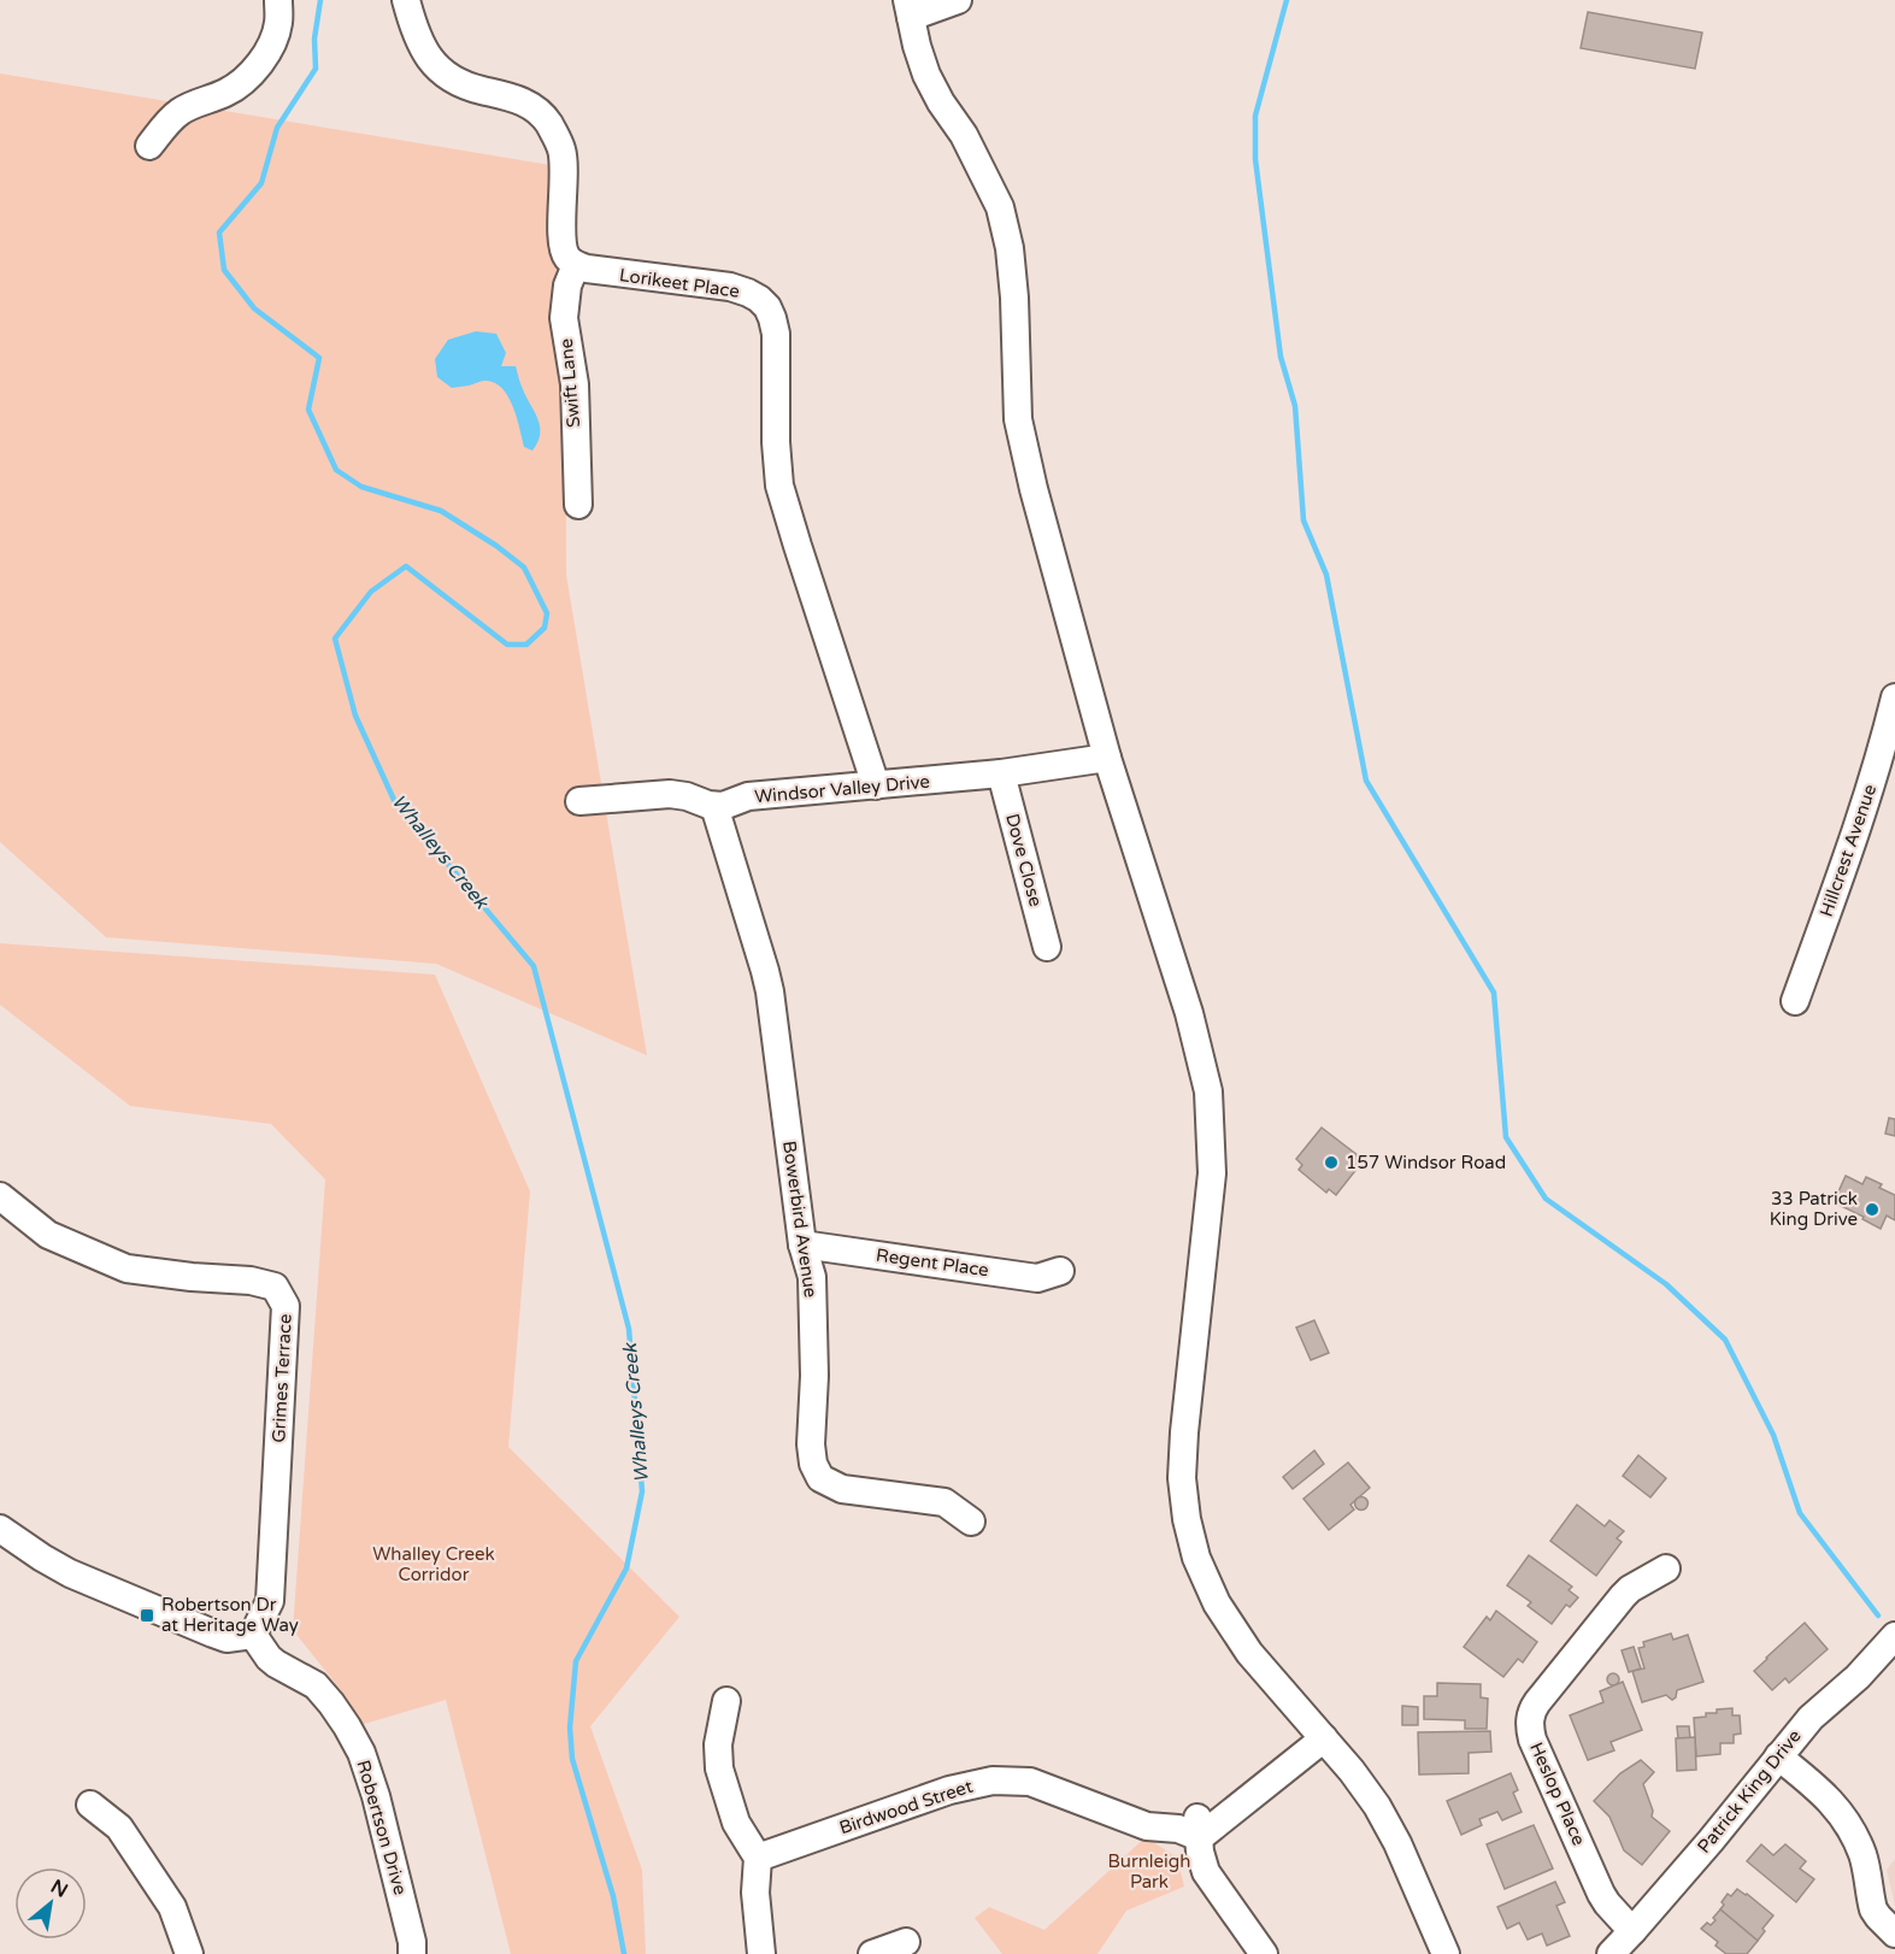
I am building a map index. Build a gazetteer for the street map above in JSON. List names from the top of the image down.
{
  "streets": {
    "street": [
      "Lorikeet Place",
      "Swift Lane",
      "Windsor Valley Drive",
      "Hillcrest Avenue",
      "Dove Close",
      "Bowerbird Avenue",
      "Regent Place",
      "Grimes Terrace",
      "Patrick King Drive",
      "Heslop Place",
      "Birdwood Street",
      "Robertson Drive"
    ]
  },
  "crossings": [
    ["Lorikeet Place", "Swift Lane"],
    ["Lorikeet Place", "Windsor Valley Drive"],
    ["Windsor Valley Drive", "Dove Close"],
    ["Windsor Valley Drive", "Bowerbird Avenue"],
    ["Bowerbird Avenue", "Regent Place"],
    ["Grimes Terrace", "Robertson Drive"],
    ["Patrick King Drive", "Heslop Place"]
  ],
  "water": ["Whalleys Creek"],
  "parks": ["Whalley Creek Corridor", "Burnleigh Park"],
  "places": {
    "other": ["157 Windsor Road", "33 Patrick King Drive"],
    "transit": ["Robertson Dr at Heritage Way"]
  },
  "north": "top right"
}
